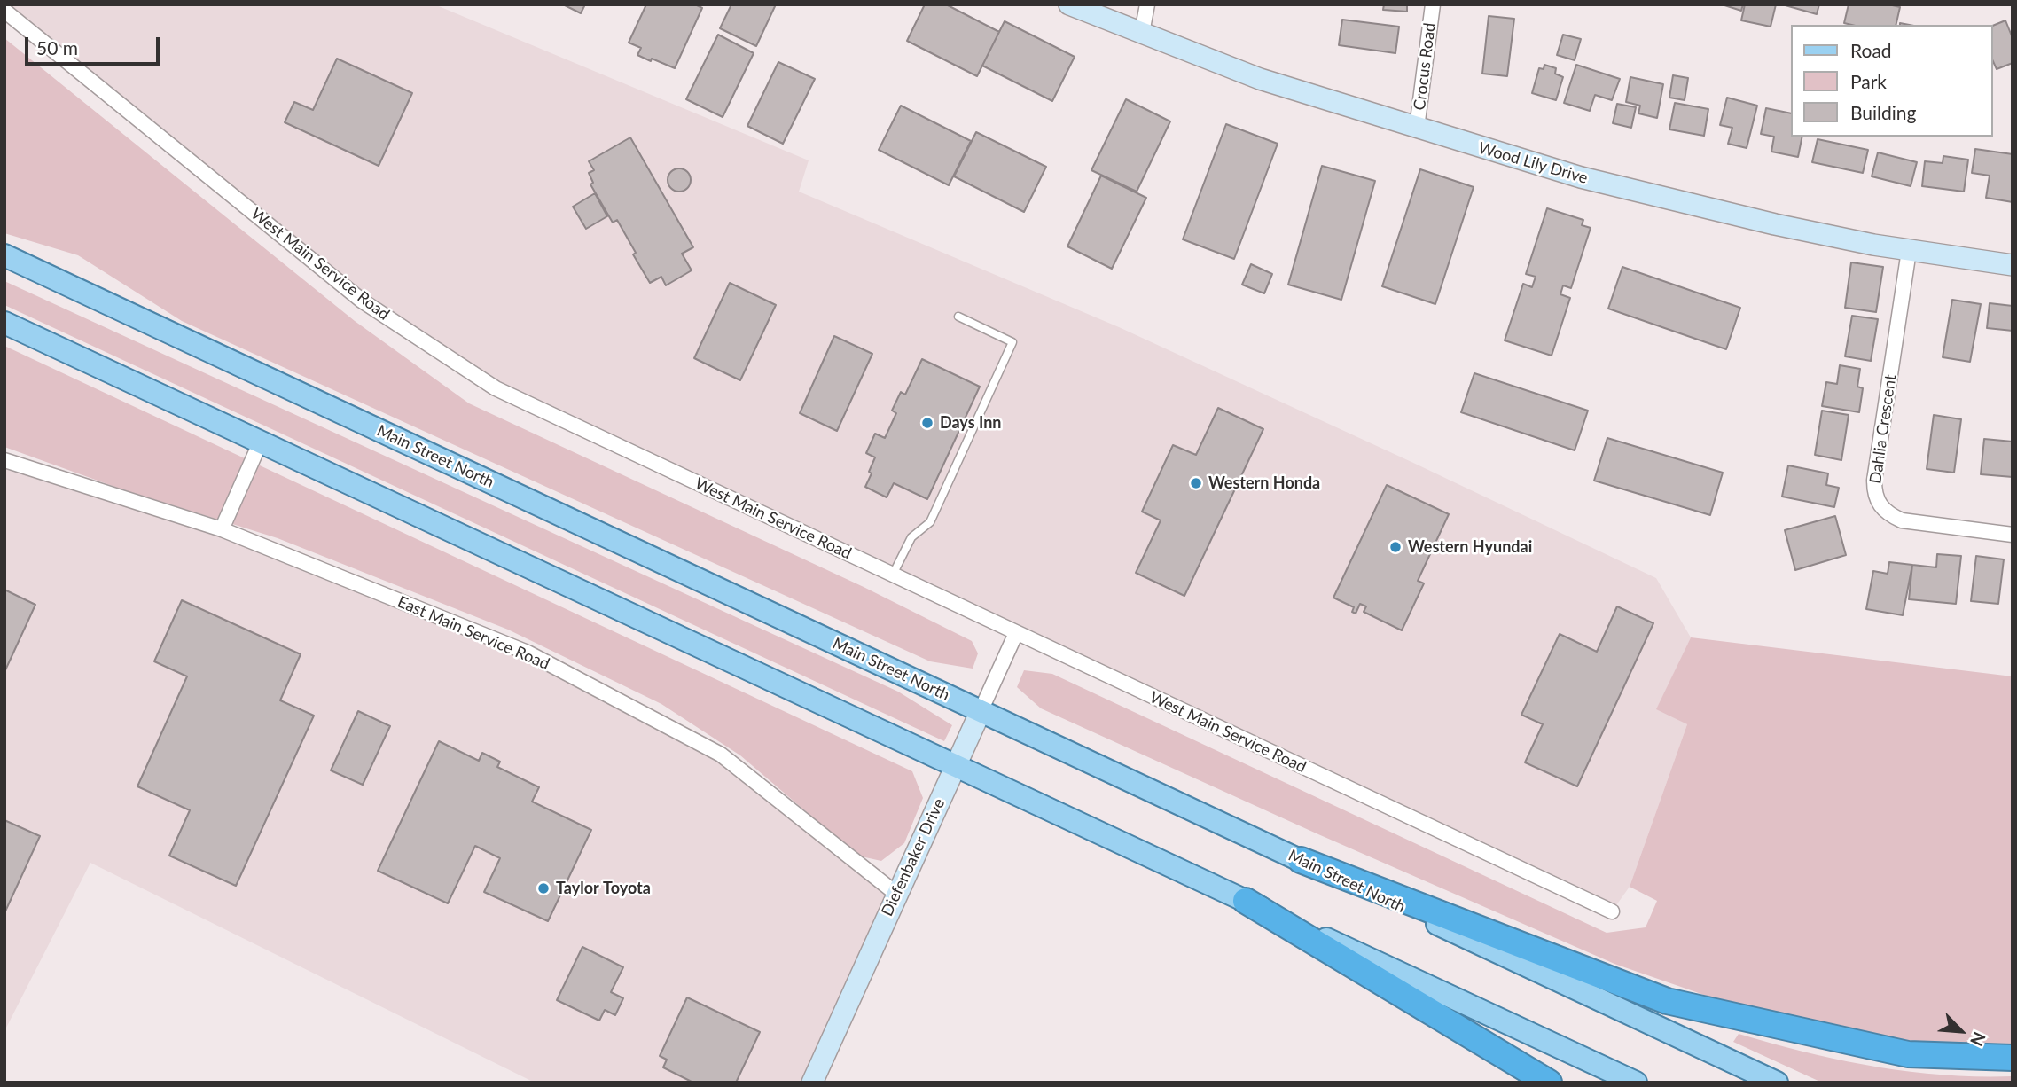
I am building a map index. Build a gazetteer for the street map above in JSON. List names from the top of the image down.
{
  "streets": {
    "main road": ["Main Street North"],
    "street": [
      "Crocus Road",
      "Wood Lily Drive",
      "West Main Service Road",
      "Dahlia Crescent",
      "East Main Service Road",
      "Diefenbaker Drive"
    ]
  },
  "crossings": [
    ["Crocus Road", "Wood Lily Drive"],
    ["Wood Lily Drive", "Dahlia Crescent"],
    ["West Main Service Road", "Diefenbaker Drive"],
    ["Main Street North", "Diefenbaker Drive"],
    ["East Main Service Road", "Diefenbaker Drive"]
  ],
  "places": [
    "Days Inn",
    "Western Honda",
    "Western Hyundai",
    "Taylor Toyota"
  ],
  "legend": ["Road", "Park", "Building"],
  "scale_bar": "50 m",
  "north": "bottom right"
}
